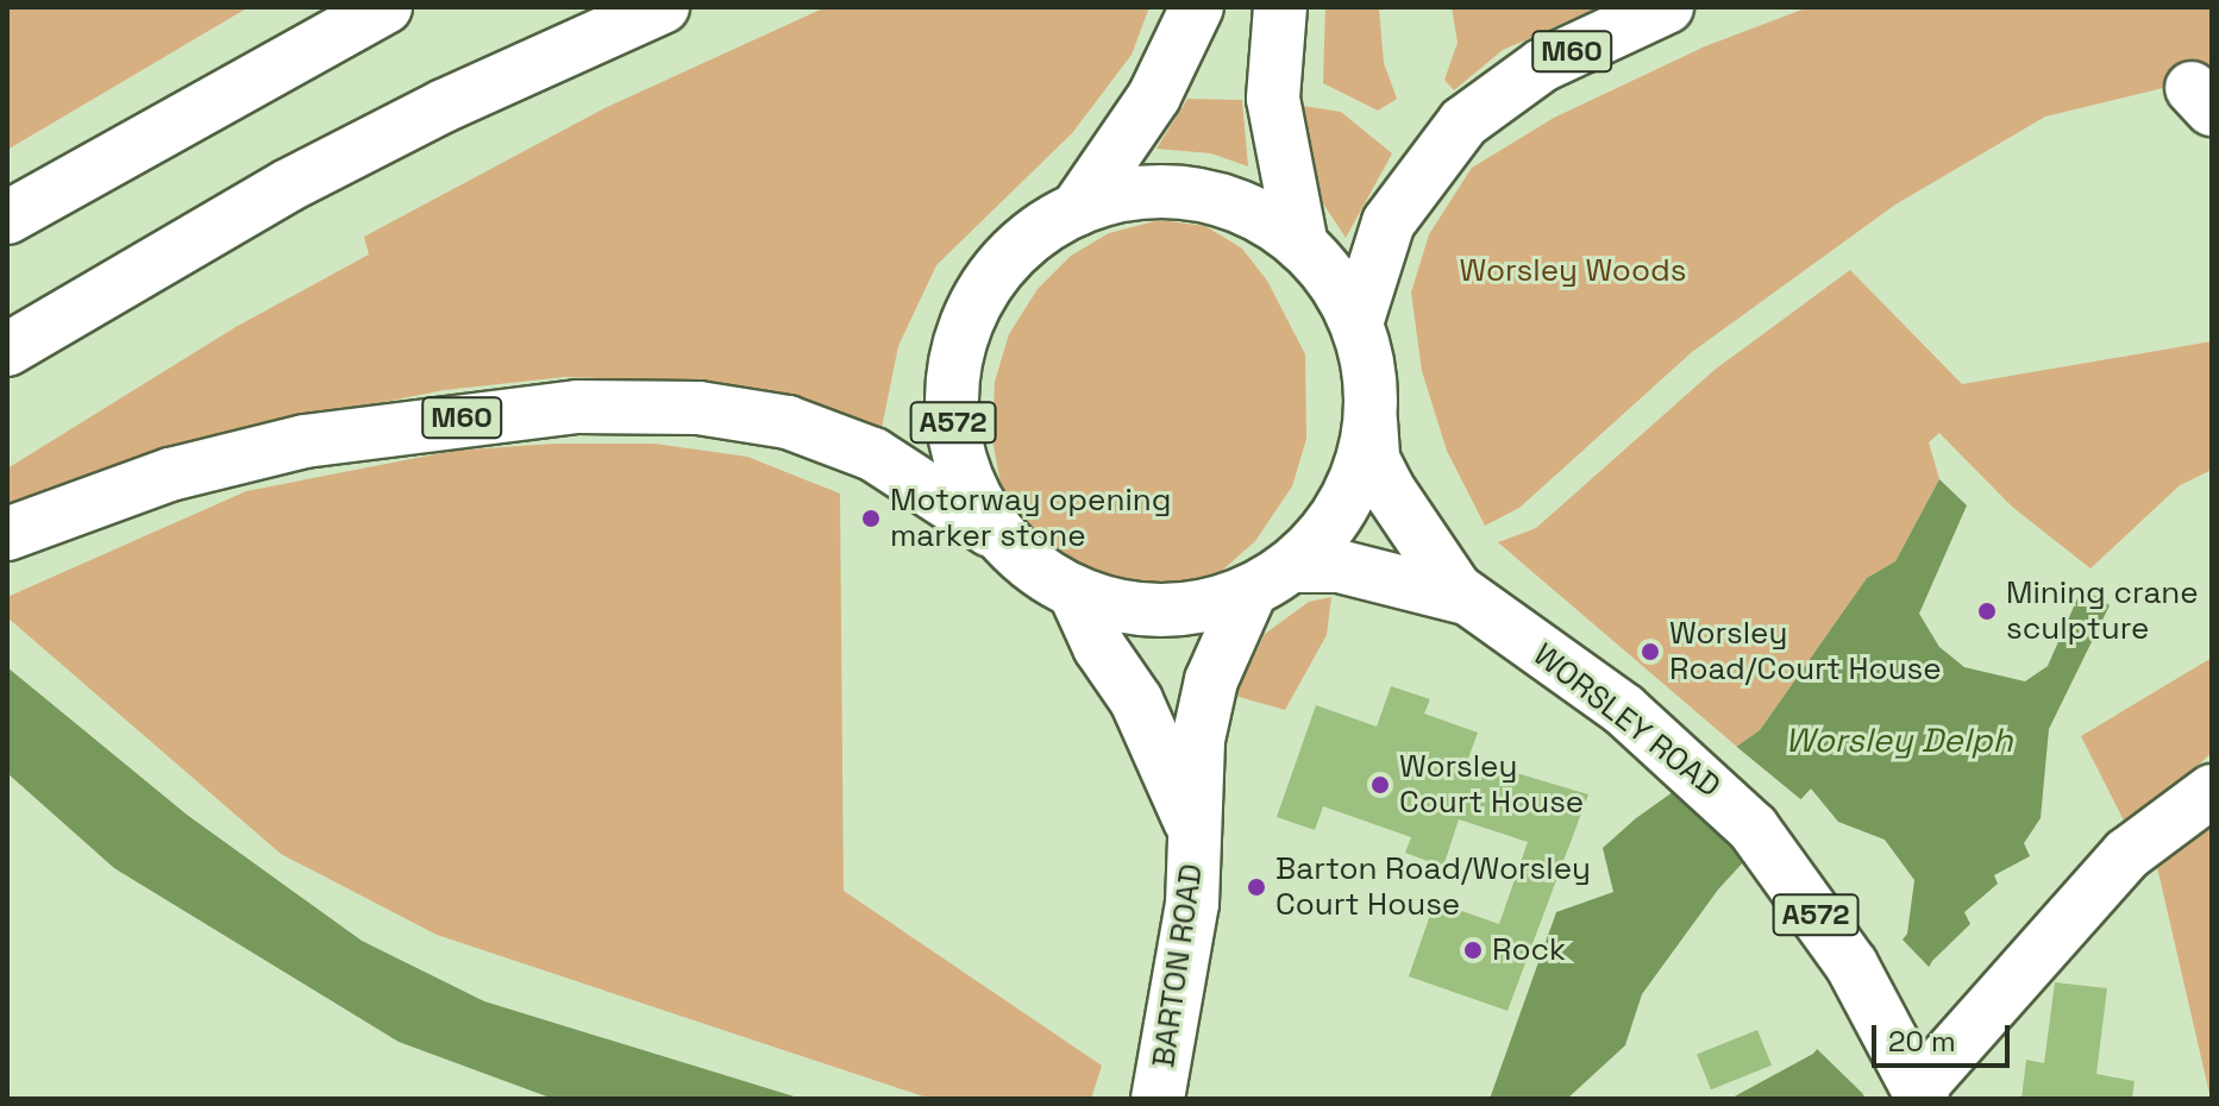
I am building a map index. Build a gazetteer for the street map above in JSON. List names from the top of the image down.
{
  "streets": {
    "main road": [
      "M60",
      "A572",
      "WORSLEY ROAD",
      "BARTON ROAD"
    ]
  },
  "crossings": [
    ["M60", "A572"],
    ["A572", "WORSLEY ROAD"],
    ["A572", "BARTON ROAD"],
    ["WORSLEY ROAD", "BARTON ROAD"]
  ],
  "water": ["Worsley Delph"],
  "parks": ["Worsley Woods"],
  "places": [
    "Motorway opening marker stone",
    "Mining crane sculpture",
    "Worsley Road/Court House",
    "Worsley Court House",
    "Barton Road/Worsley Court House",
    "Rock"
  ],
  "scale_bar": "20 m"
}
